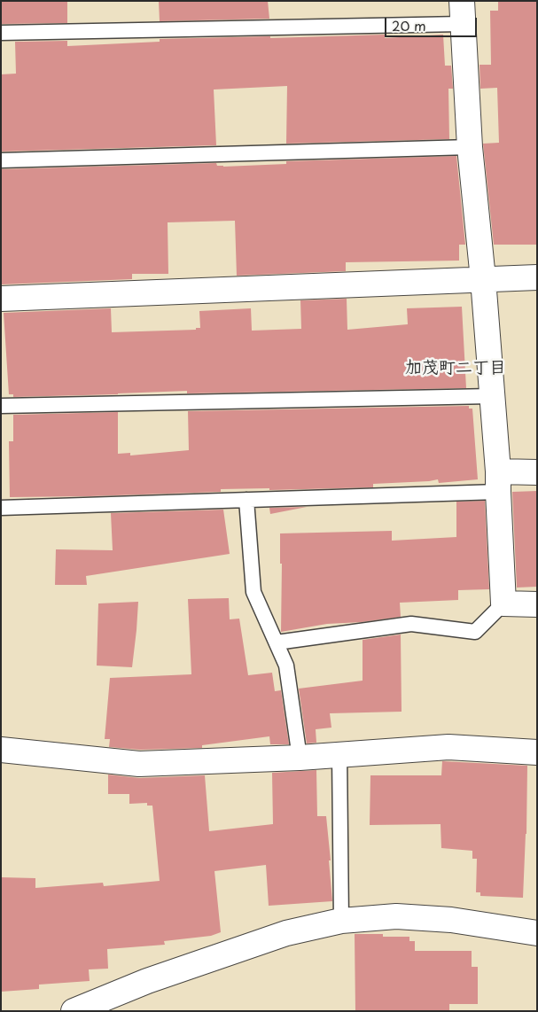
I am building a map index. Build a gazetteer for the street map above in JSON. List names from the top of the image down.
{
  "districts": ["加茂町二丁目"],
  "scale_bar": "20 m"
}
